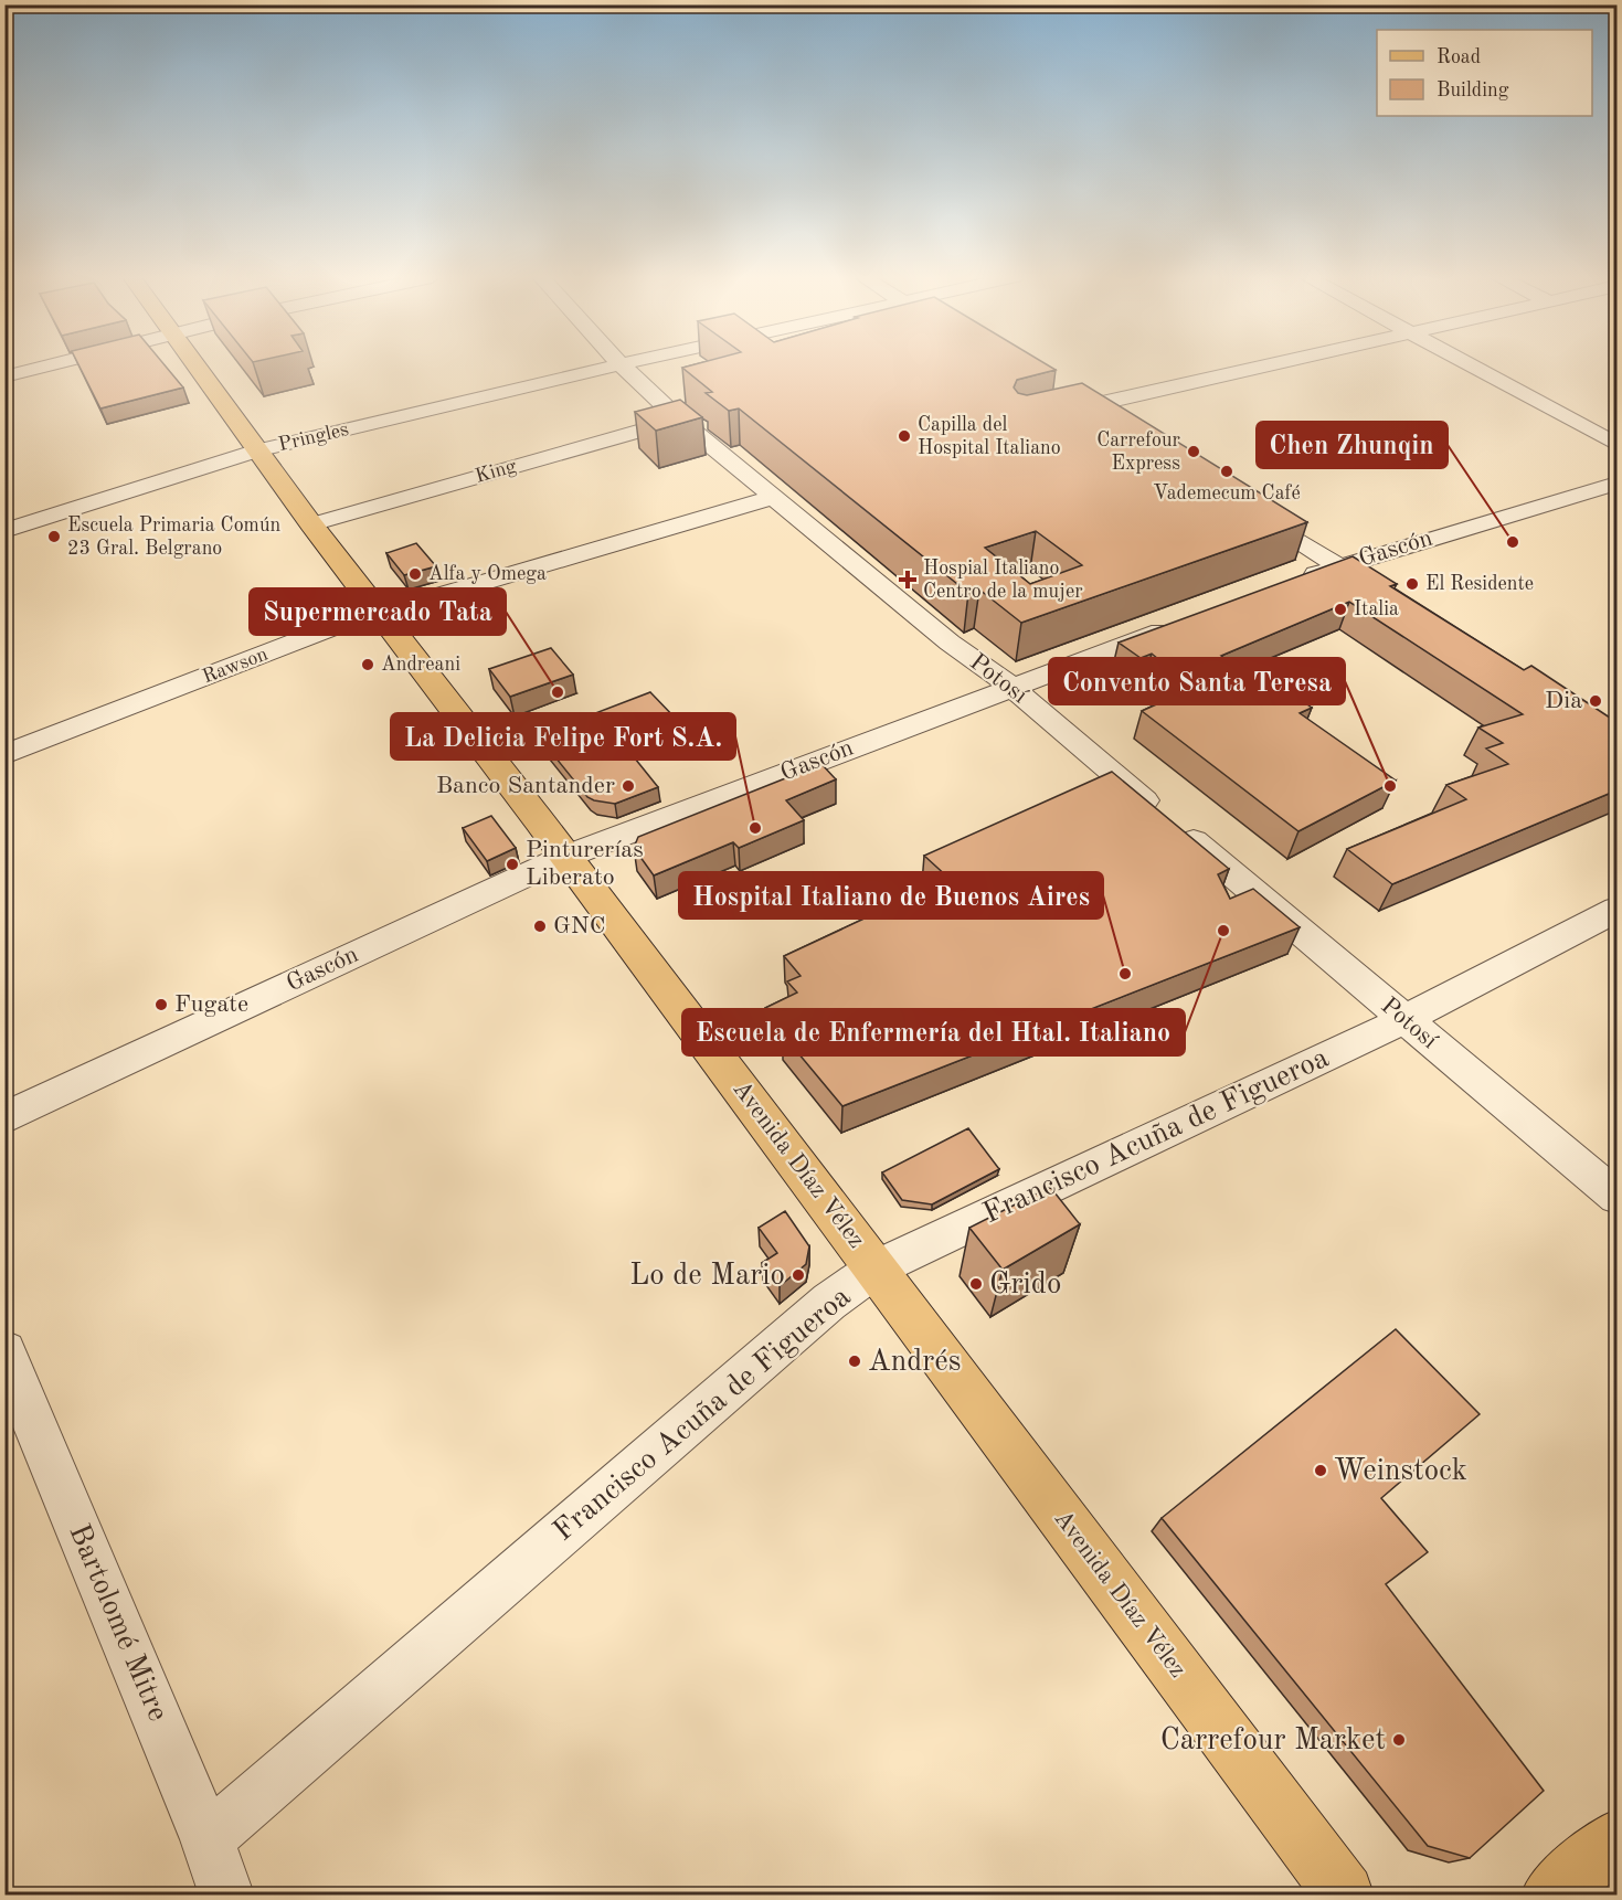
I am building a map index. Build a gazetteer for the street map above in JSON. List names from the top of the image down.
{
  "streets": {
    "main road": ["Avenida Díaz Vélez"],
    "street": [
      "Pringles",
      "King",
      "Gascón",
      "Rawson",
      "Potosí",
      "Francisco Acuña de Figueroa",
      "Bartolomé Mitre"
    ]
  },
  "crossings": [
    ["Pringles", "Avenida Díaz Vélez"],
    ["King", "Potosí"],
    ["King", "Avenida Díaz Vélez"],
    ["Gascón", "Potosí"],
    ["Gascón", "Avenida Díaz Vélez"],
    ["Rawson", "Potosí"],
    ["Rawson", "Avenida Díaz Vélez"],
    ["Potosí", "Francisco Acuña de Figueroa"],
    ["Francisco Acuña de Figueroa", "Avenida Díaz Vélez"],
    ["Francisco Acuña de Figueroa", "Bartolomé Mitre"]
  ],
  "places": {
    "other": [
      "Capilla del Hospital Italiano",
      "Carrefour Express",
      "Vademecum Café",
      "Escuela Primaria Común 23 Gral. Belgrano",
      "Chen Zhunqin",
      "Alfa y Omega",
      "El Residente",
      "Italia",
      "Andreani",
      "Supermercado Tata",
      "Dia",
      "Banco Santander",
      "Convento Santa Teresa",
      "La Delicia Felipe Fort S.A.",
      "Pinturerías Liberato",
      "GNC",
      "Escuela de Enfermería del Htal. Italiano",
      "Hospital Italiano de Buenos Aires",
      "Fugate",
      "Lo de Mario",
      "Grido",
      "Andrés",
      "Weinstock",
      "Carrefour Market"
    ],
    "health": ["Hospial Italiano Centro de la mujer"]
  },
  "legend": ["Road", "Building"]
}
